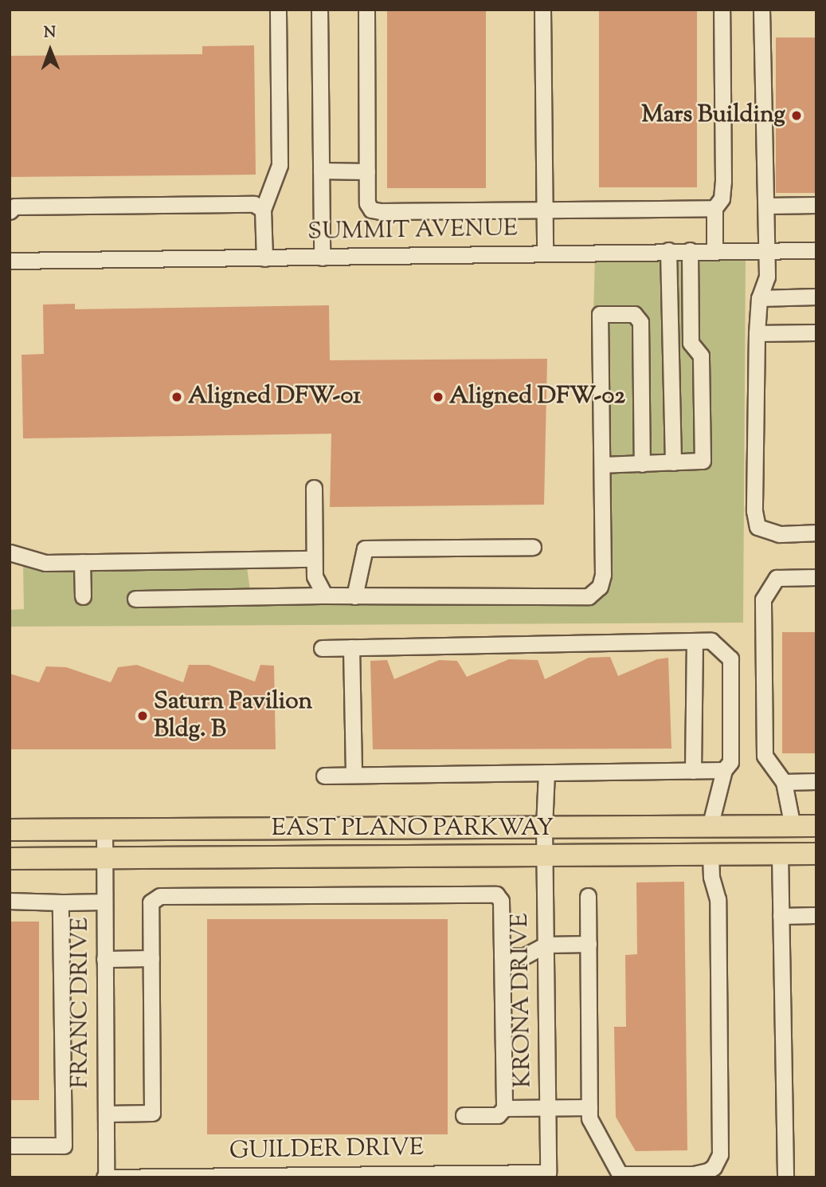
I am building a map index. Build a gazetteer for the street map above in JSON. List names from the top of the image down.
{
  "streets": {
    "main road": ["EAST PLANO PARKWAY"],
    "street": [
      "SUMMIT AVENUE",
      "KRONA DRIVE",
      "FRANC DRIVE",
      "GUILDER DRIVE"
    ]
  },
  "crossings": [
    ["EAST PLANO PARKWAY", "KRONA DRIVE"],
    ["EAST PLANO PARKWAY", "FRANC DRIVE"],
    ["KRONA DRIVE", "GUILDER DRIVE"],
    ["FRANC DRIVE", "GUILDER DRIVE"]
  ],
  "places": [
    "Mars Building",
    "Aligned DFW-01",
    "Aligned DFW-02",
    "Saturn Pavilion Bldg. B"
  ],
  "north": "top"
}
